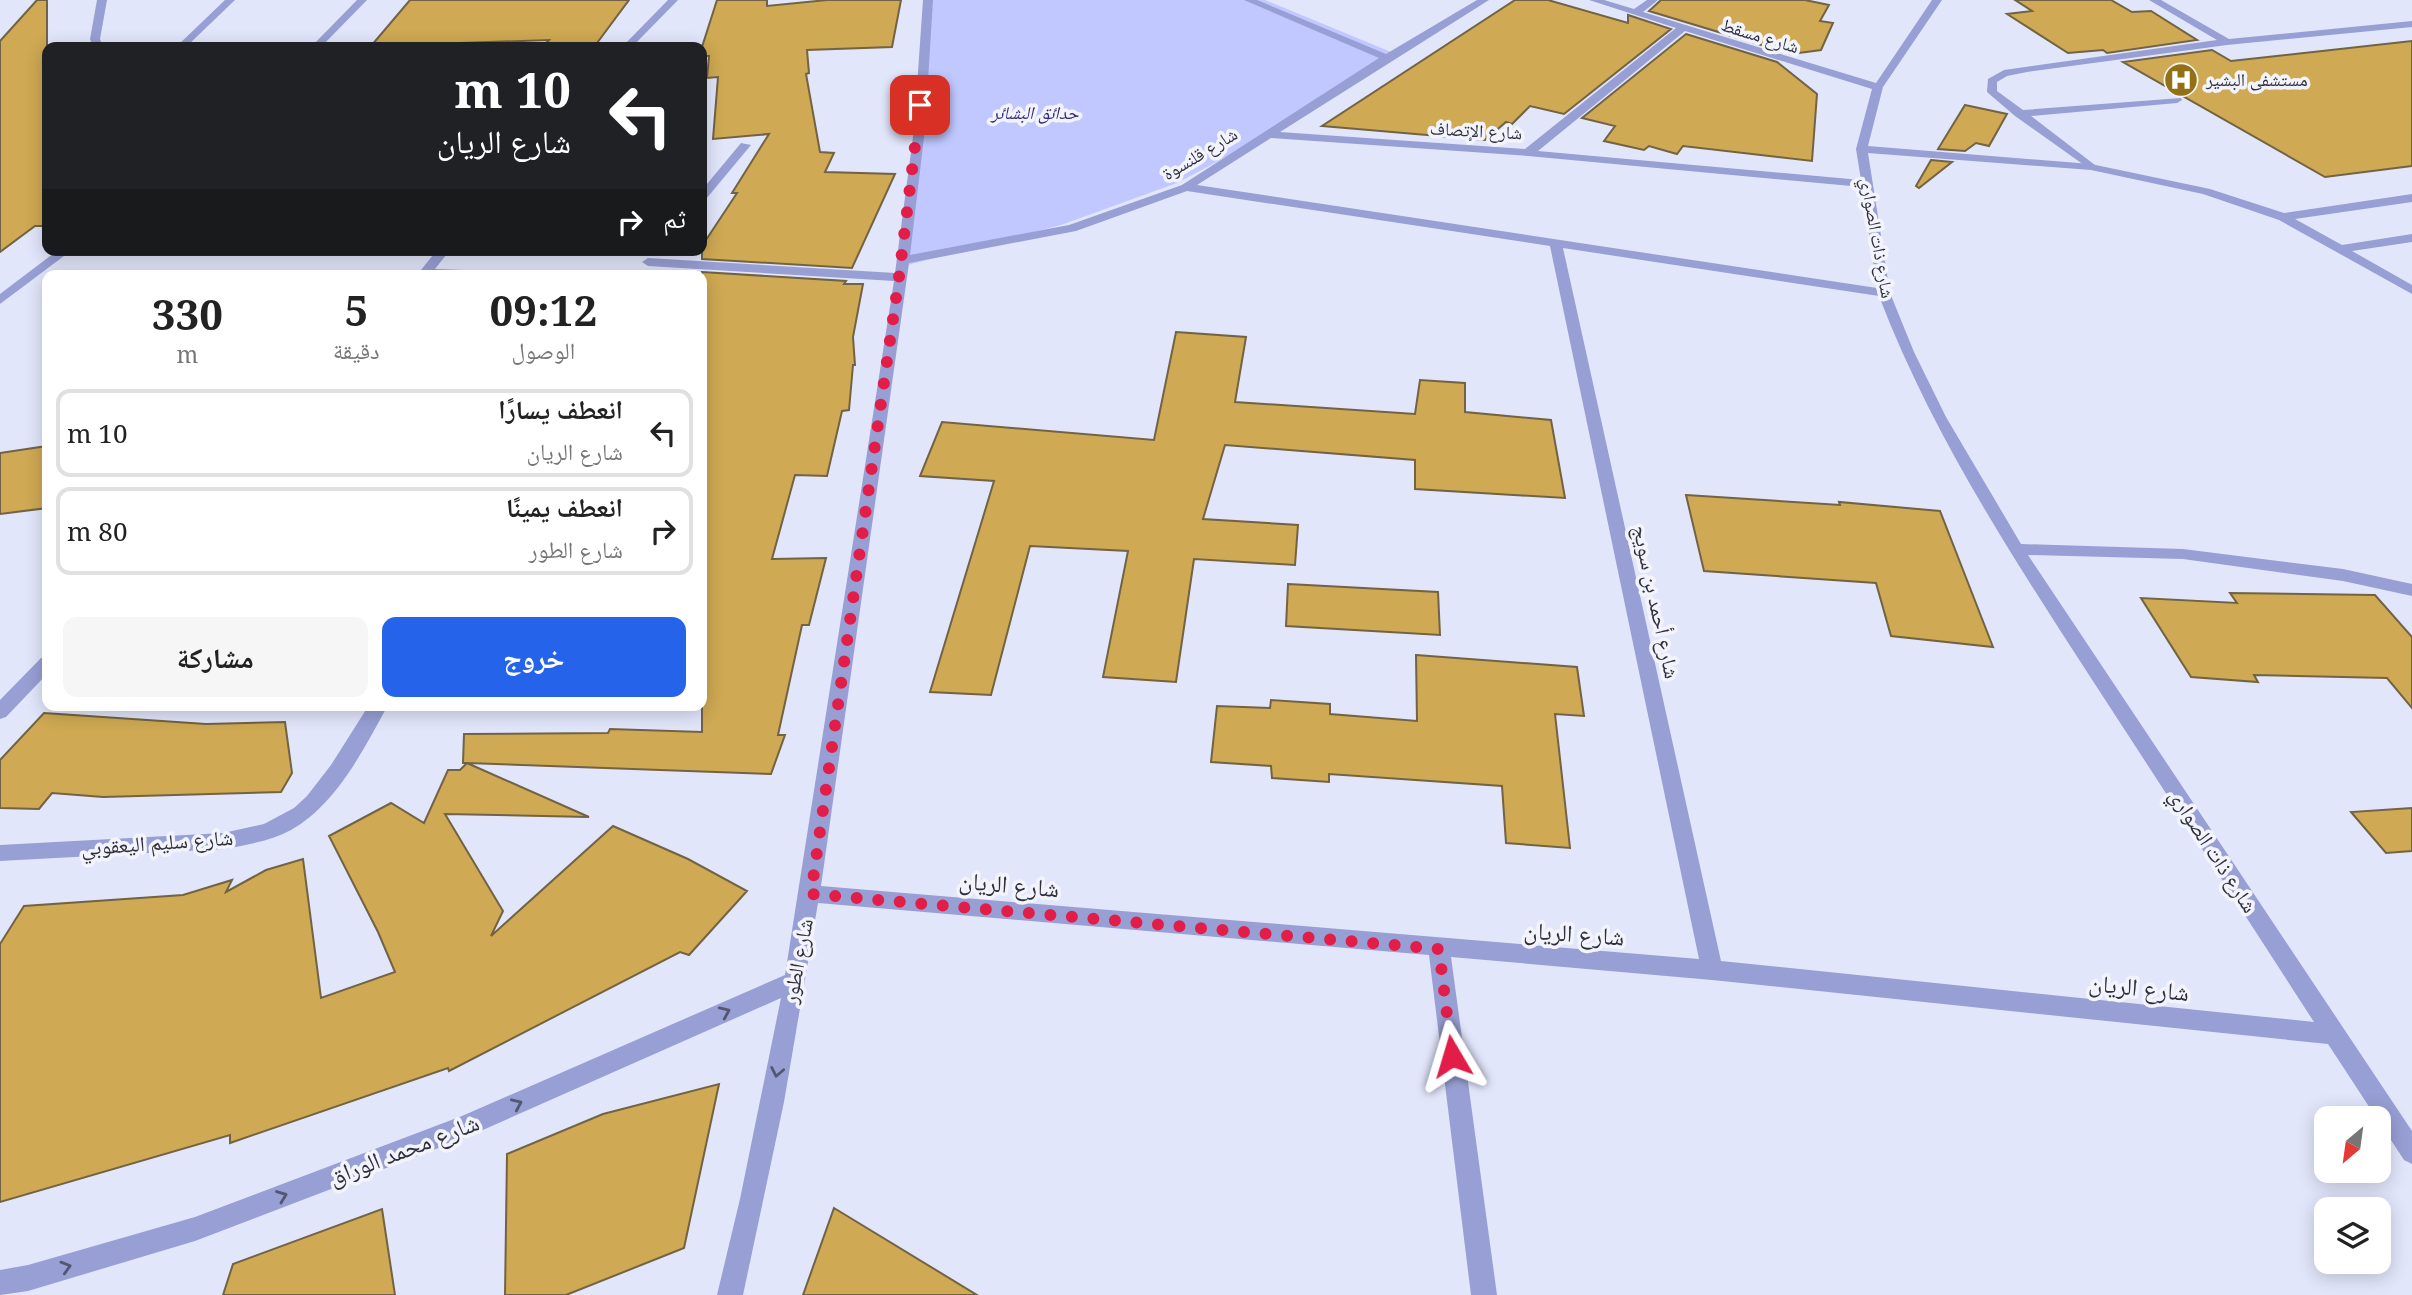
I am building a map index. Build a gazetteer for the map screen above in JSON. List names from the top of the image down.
{
  "streets": {
    "street": [
      "شارع مسقط",
      "شارع الإتصاف",
      "شارع قلنسوة",
      "شارع ذات الصواري",
      "شارع أحمد بن سويج",
      "شارع سليم اليعقوبي",
      "شارع الريان",
      "شارع الطور",
      "شارع محمد الوراق"
    ]
  },
  "crossings": [
    ["شارع مسقط", "شارع الإتصاف"],
    ["شارع مسقط", "شارع ذات الصواري"],
    ["شارع الإتصاف", "شارع قلنسوة"],
    ["شارع قلنسوة", "شارع الطور"],
    ["شارع ذات الصواري", "شارع الريان"],
    ["شارع أحمد بن سويج", "شارع الريان"],
    ["شارع الريان", "شارع الطور"],
    ["شارع الطور", "شارع محمد الوراق"]
  ],
  "one_way": ["شارع محمد الوراق"],
  "parks": ["حدائق البشائر"],
  "places": {
    "hospital": ["مستشفى البشير"]
  },
  "north": "bottom left",
  "page": {
    "turn": ["10 m", "شارع الريان"],
    "then": "ثم",
    "eta": [
      "09:12",
      "الوصول",
      "5",
      "دقيقة",
      "330",
      "m"
    ],
    "list": [
      {
        "name": "انعطف يسارًا",
        "note": "شارع الريان",
        "value": "10 m"
      },
      {
        "name": "انعطف يمينًا",
        "note": "شارع الطور",
        "value": "80 m"
      }
    ],
    "buttons": ["خروج", "مشاركة"]
  }
}
